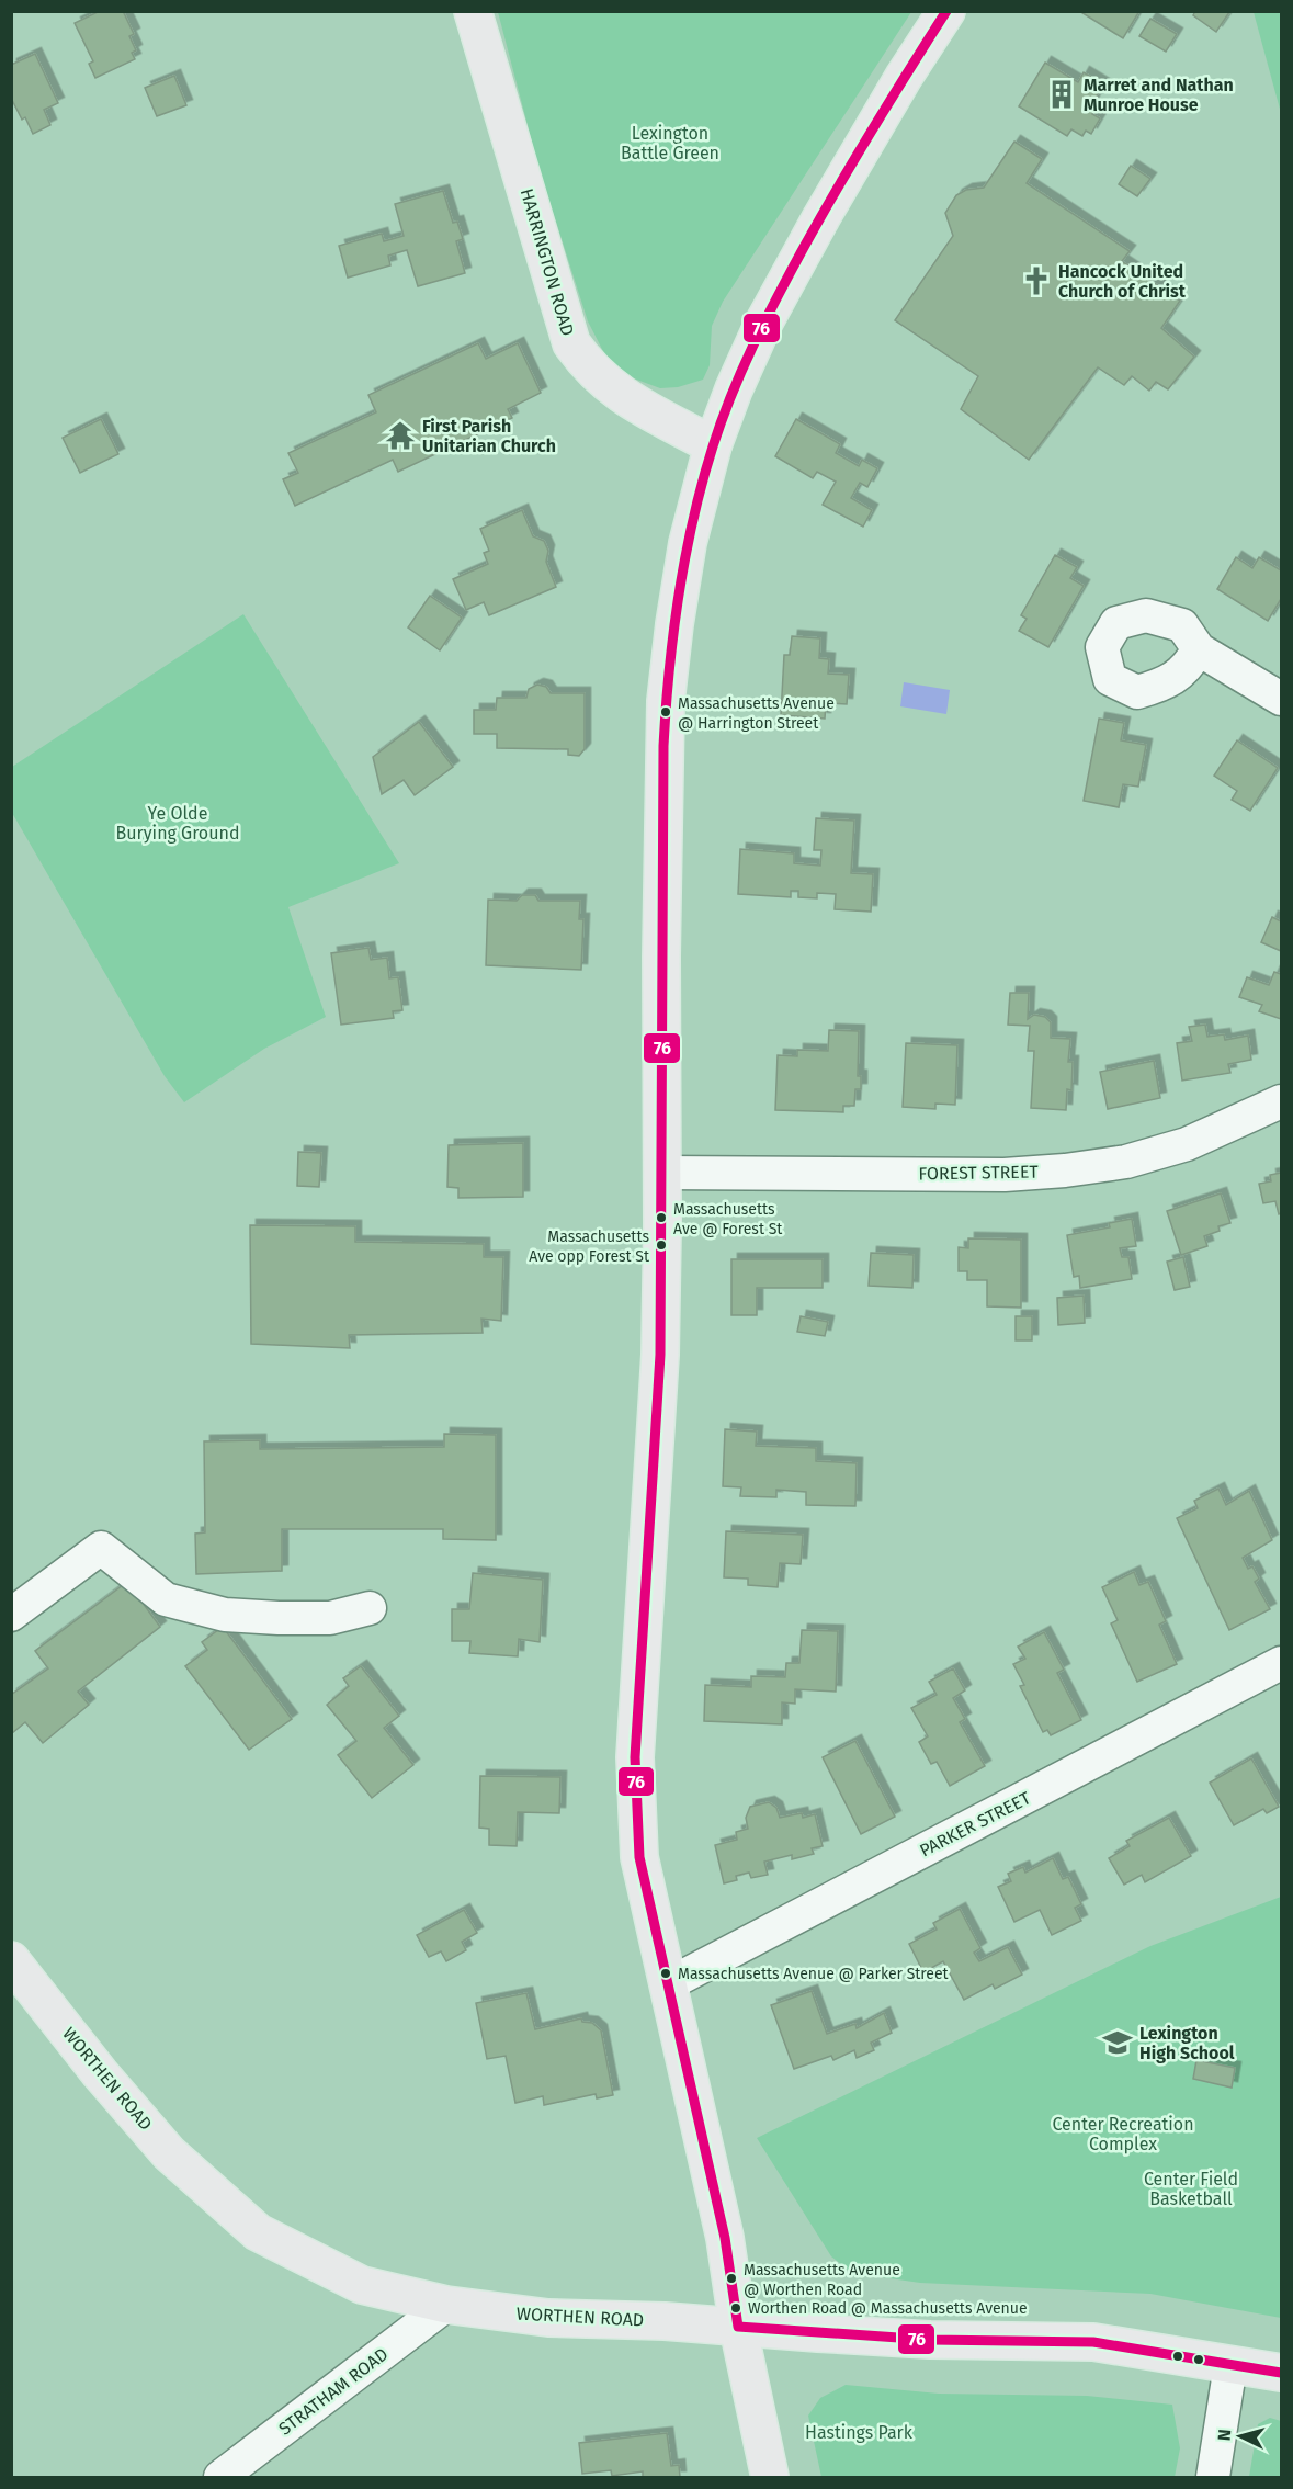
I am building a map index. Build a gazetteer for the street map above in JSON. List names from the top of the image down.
{
  "streets": {
    "main road": ["HARRINGTON ROAD", "WORTHEN ROAD"],
    "street": ["FOREST STREET", "PARKER STREET", "STRATHAM ROAD"]
  },
  "crossings": [
    ["WORTHEN ROAD", "STRATHAM ROAD"]
  ],
  "parks": [
    "Lexington Battle Green",
    "Ye Olde Burying Ground",
    "Center Recreation Complex",
    "Center Field Basketball",
    "Hastings Park"
  ],
  "places": {
    "building": ["Marret and Nathan Munroe House"],
    "church": ["Hancock United Church of Christ"],
    "temple": ["First Parish Unitarian Church"],
    "other": [
      "Massachusetts Avenue @ Harrington Street",
      "Massachusetts Ave @ Forest St",
      "Massachusetts Ave opp Forest St",
      "Massachusetts Avenue @ Parker Street",
      "Massachusetts Avenue @ Worthen Road",
      "Worthen Road @ Massachusetts Avenue"
    ],
    "school or university": ["Lexington High School"]
  },
  "lines": ["transit line 76"],
  "north": "left"
}
